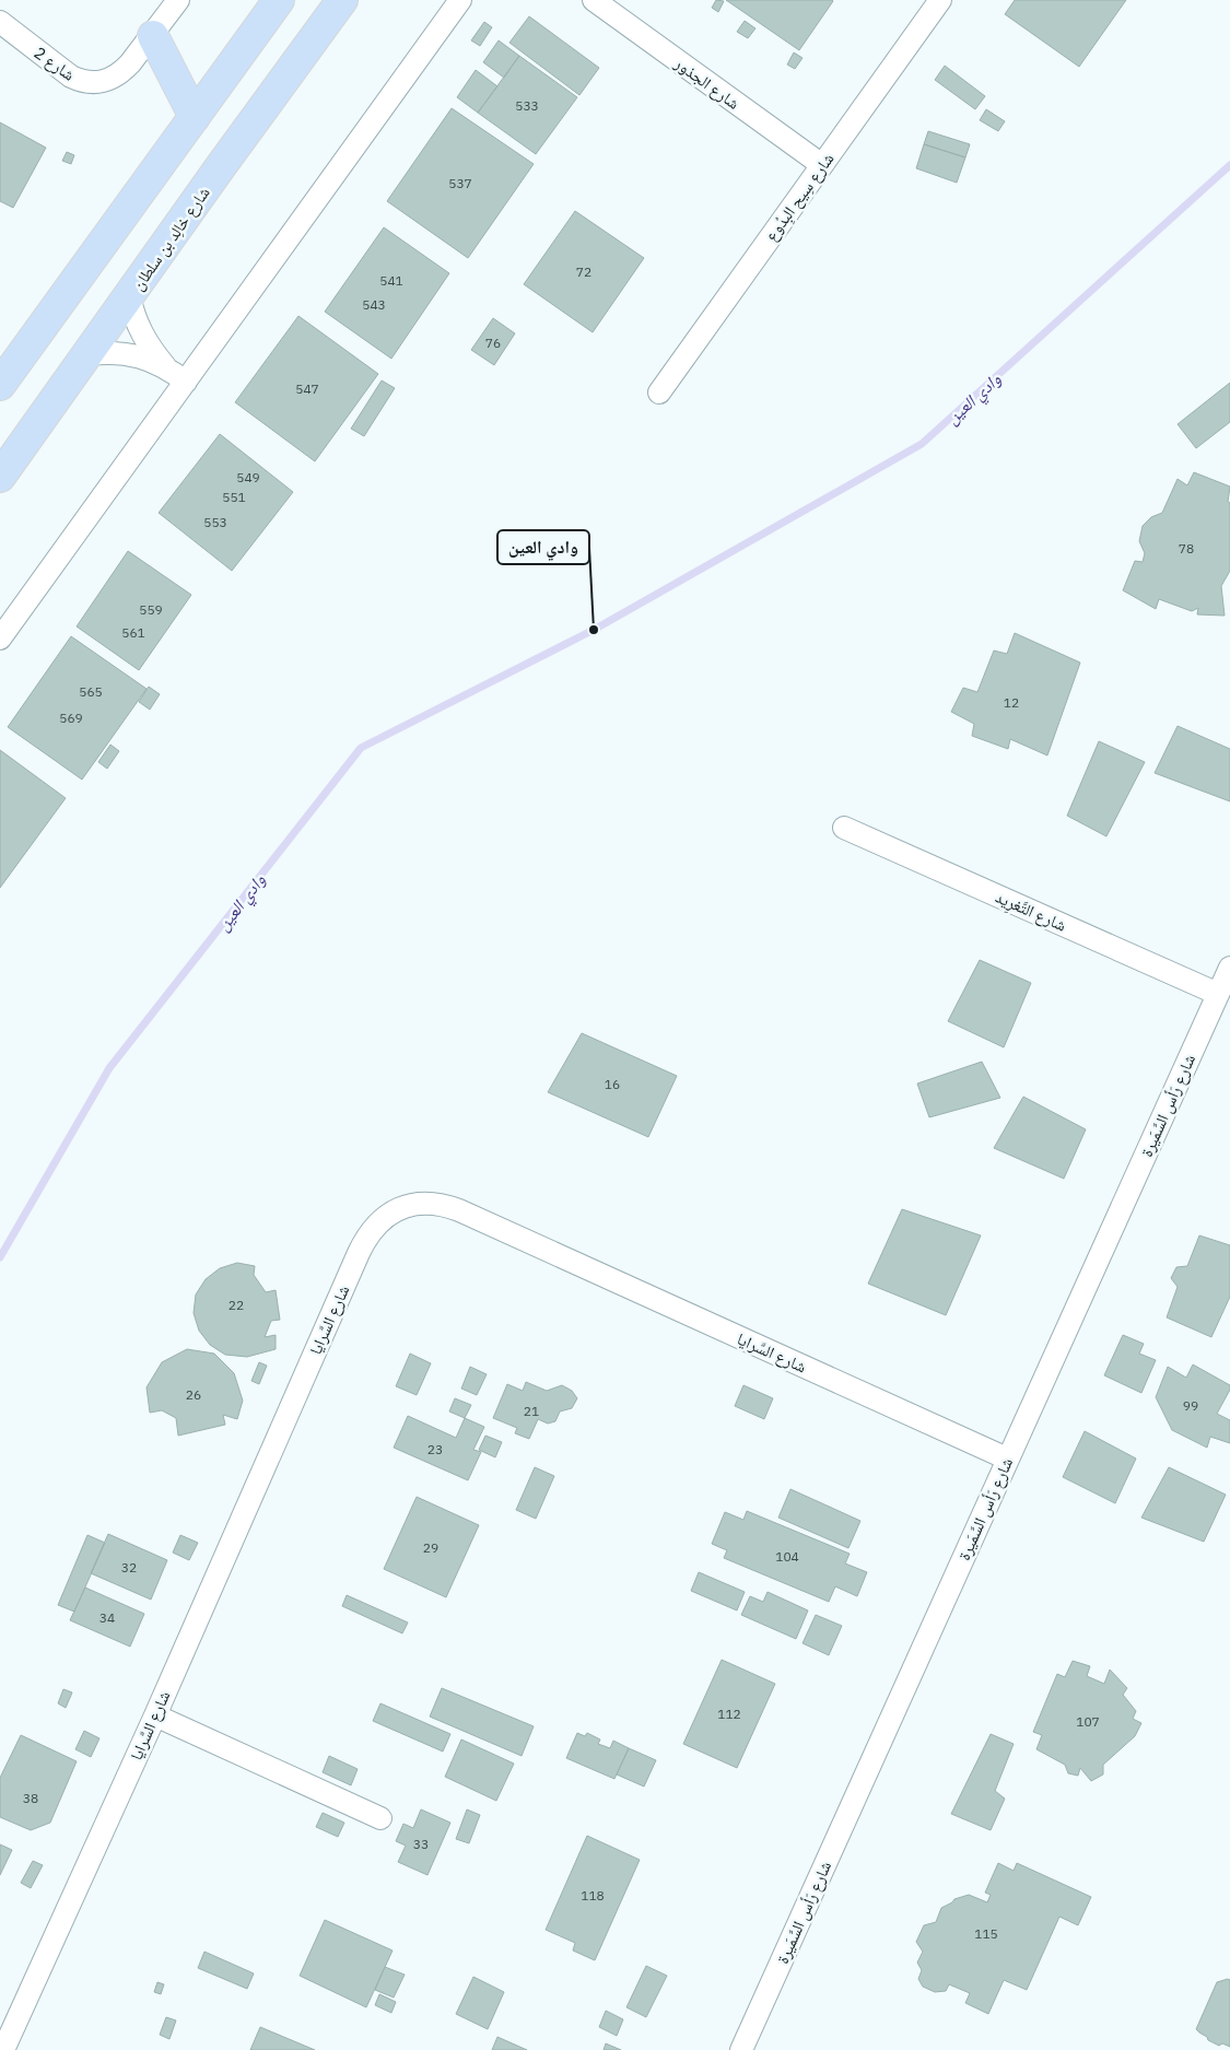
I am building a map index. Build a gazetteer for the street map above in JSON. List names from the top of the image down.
{
  "streets": {
    "main road": ["شارع خالِد بن سلطان"],
    "street": [
      "شارع 2",
      "شارع الجذور",
      "شارع سِيح البِدُوع",
      "شارع التَّغرِيد",
      "شارع رَأس السِّمَيرة",
      "شارع السَّرايا"
    ]
  },
  "crossings": [
    ["شارع الجذور", "شارع سِيح البِدُوع"],
    ["شارع التَّغرِيد", "شارع رَأس السِّمَيرة"],
    ["شارع رَأس السِّمَيرة", "شارع السَّرايا"]
  ],
  "water": ["وادي العين"],
  "places": ["وادي العين"],
  "house_numbers": [
    "533",
    "537",
    "72",
    "541",
    "543",
    "76",
    "547",
    "549",
    "551",
    "553",
    "78",
    "559",
    "561",
    "565",
    "12",
    "569",
    "16",
    "22",
    "26",
    "99",
    "21",
    "23",
    "29",
    "104",
    "32",
    "34",
    "112",
    "107",
    "38",
    "33",
    "118",
    "115"
  ]
}
